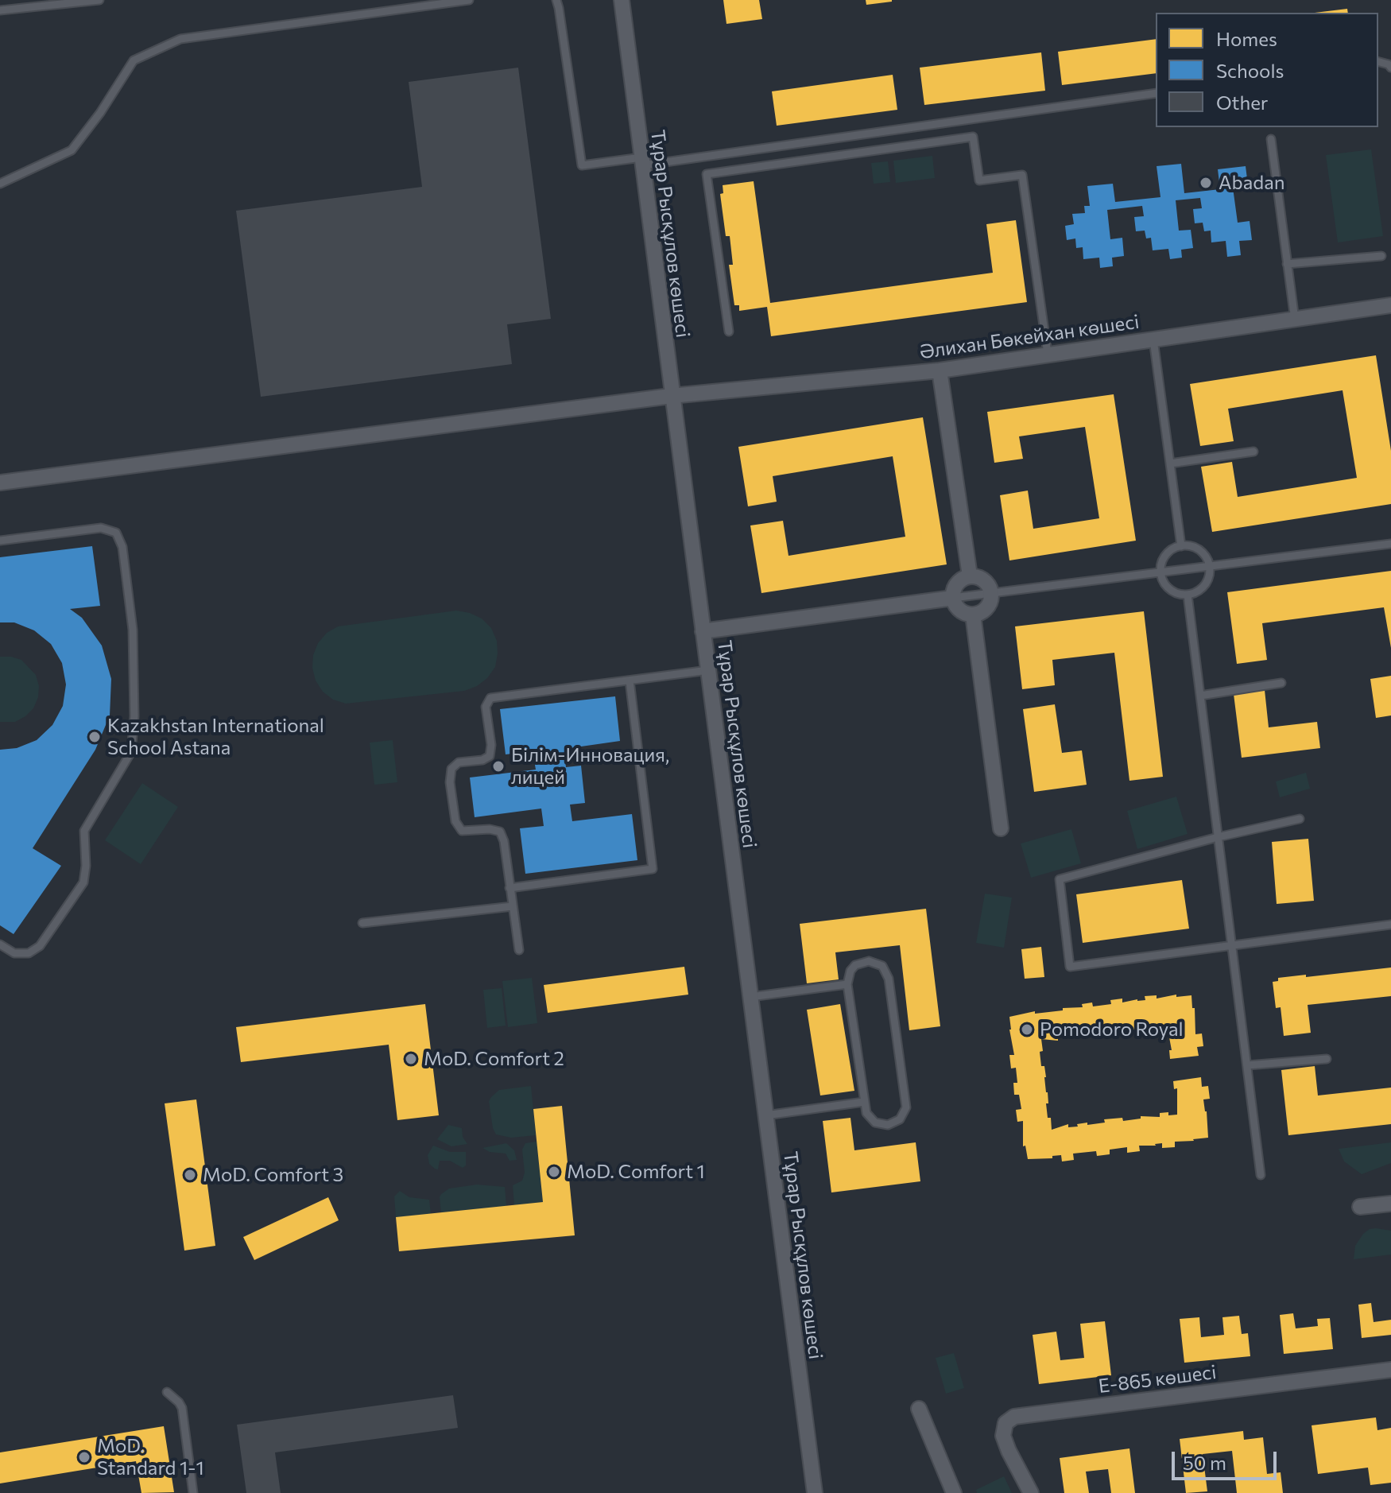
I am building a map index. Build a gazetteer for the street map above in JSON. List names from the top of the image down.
{
  "streets": {
    "street": ["Тұрар Рысқұлов көшесі", "Әлихан Бөкейхан көшесі", "Е-865 көшесі"]
  },
  "crossings": [
    ["Тұрар Рысқұлов көшесі", "Әлихан Бөкейхан көшесі"]
  ],
  "places": [
    "Abadan",
    "Kazakhstan International School Astana",
    "Білім-Инновация, лицей",
    "Pomodoro Royal",
    "МoD. Comfort 2",
    "МoD. Comfort 1",
    "МoD. Comfort 3",
    "MoD. Standard 1-1"
  ],
  "legend": ["Homes", "Schools", "Other"],
  "scale_bar": "50 m"
}
